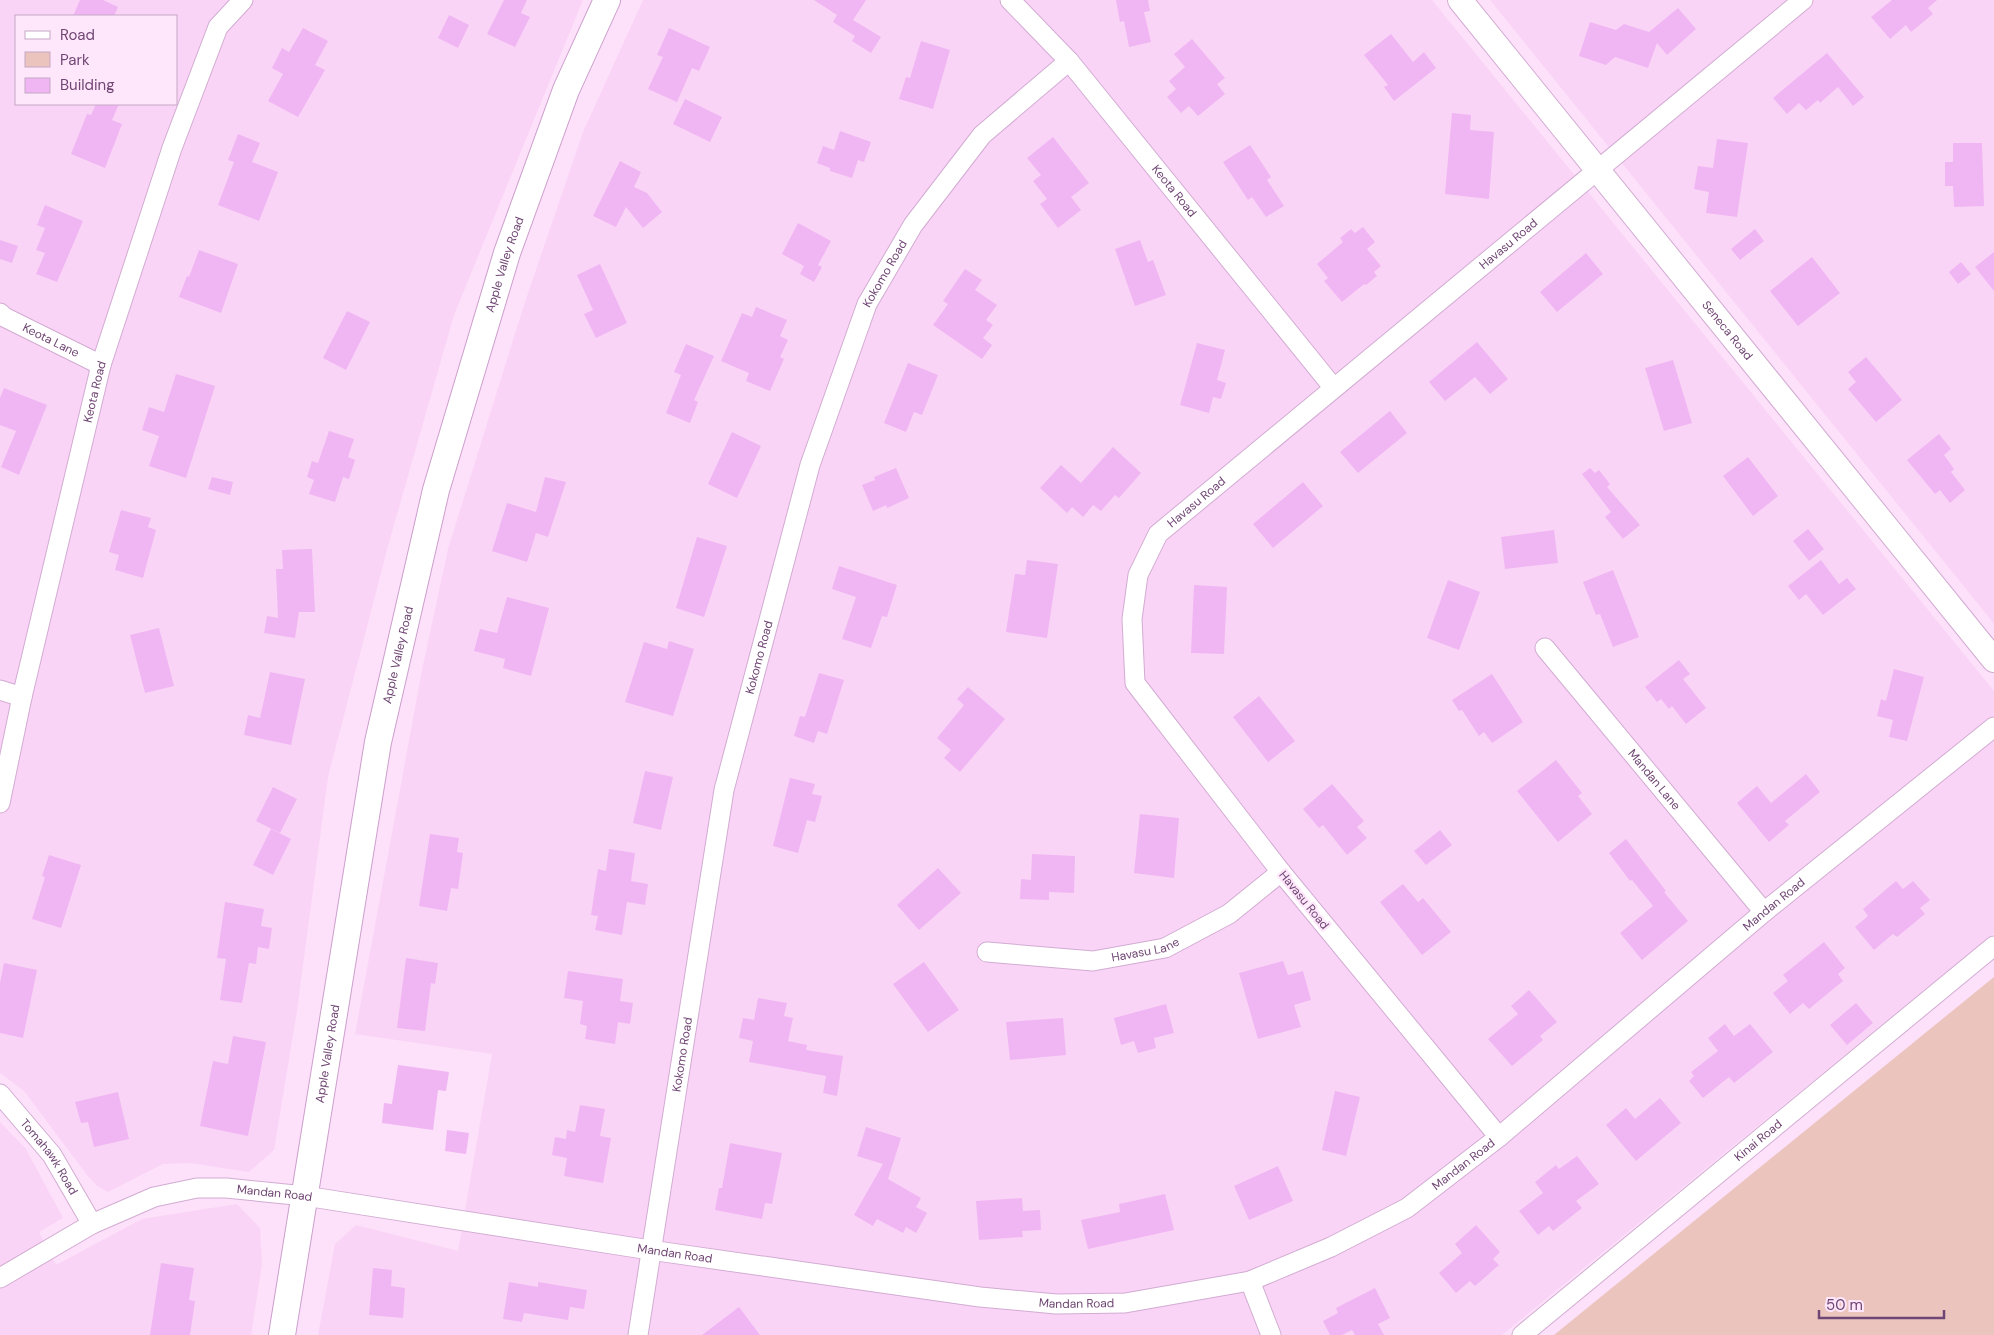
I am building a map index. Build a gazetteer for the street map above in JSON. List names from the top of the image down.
{
  "streets": {
    "main road": ["Apple Valley Road"],
    "street": [
      "Keota Road",
      "Havasu Road",
      "Kokomo Road",
      "Seneca Road",
      "Keota Lane",
      "Mandan Lane",
      "Mandan Road",
      "Havasu Lane",
      "Kinai Road",
      "Tomahawk Road"
    ]
  },
  "crossings": [
    ["Keota Road", "Havasu Road"],
    ["Keota Road", "Kokomo Road"],
    ["Keota Road", "Keota Lane"],
    ["Havasu Road", "Seneca Road"],
    ["Havasu Road", "Mandan Road"],
    ["Havasu Road", "Havasu Lane"],
    ["Apple Valley Road", "Mandan Road"],
    ["Kokomo Road", "Mandan Road"],
    ["Mandan Lane", "Mandan Road"],
    ["Mandan Road", "Tomahawk Road"]
  ],
  "legend": ["Road", "Park", "Building"],
  "scale_bar": "50 m"
}
